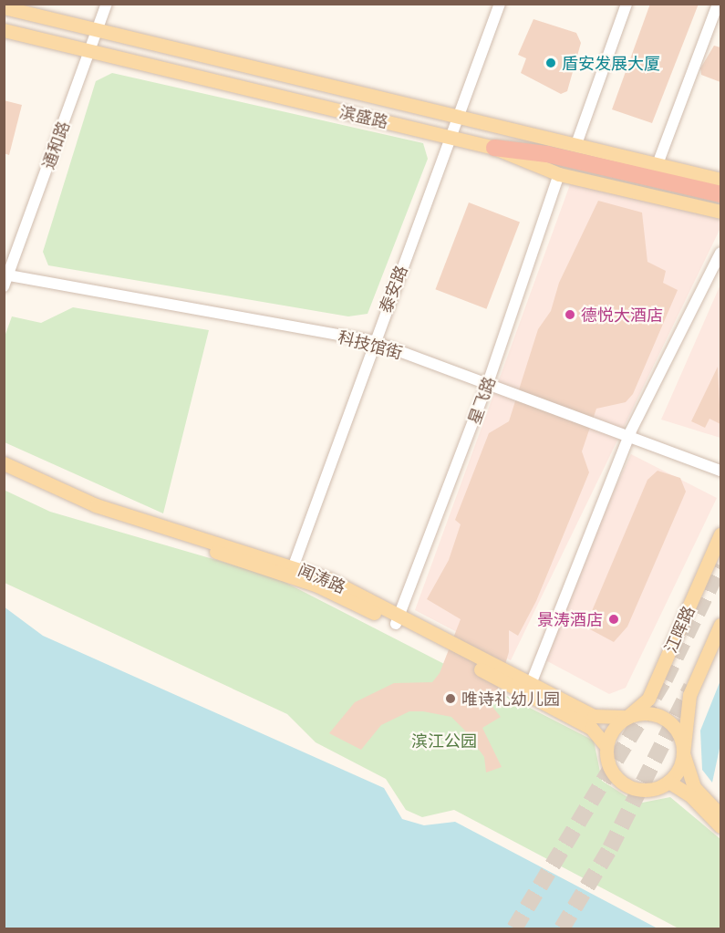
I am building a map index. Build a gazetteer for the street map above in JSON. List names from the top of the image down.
{
  "streets": {
    "main road": ["滨盛路", "闻涛路", "江晖路"],
    "street": [
      "通和路",
      "泰安路",
      "科技馆街",
      "星飞路"
    ]
  },
  "crossings": [
    ["滨盛路", "通和路"],
    ["滨盛路", "泰安路"],
    ["滨盛路", "星飞路"],
    ["通和路", "科技馆街"],
    ["泰安路", "科技馆街"],
    ["泰安路", "闻涛路"],
    ["科技馆街", "星飞路"],
    ["星飞路", "闻涛路"],
    ["闻涛路", "江晖路"]
  ],
  "parks": ["滨江公园"],
  "places": [
    "盾安发展大厦",
    "德悦大酒店",
    "景涛酒店",
    "唯诗礼幼儿园"
  ]
}
